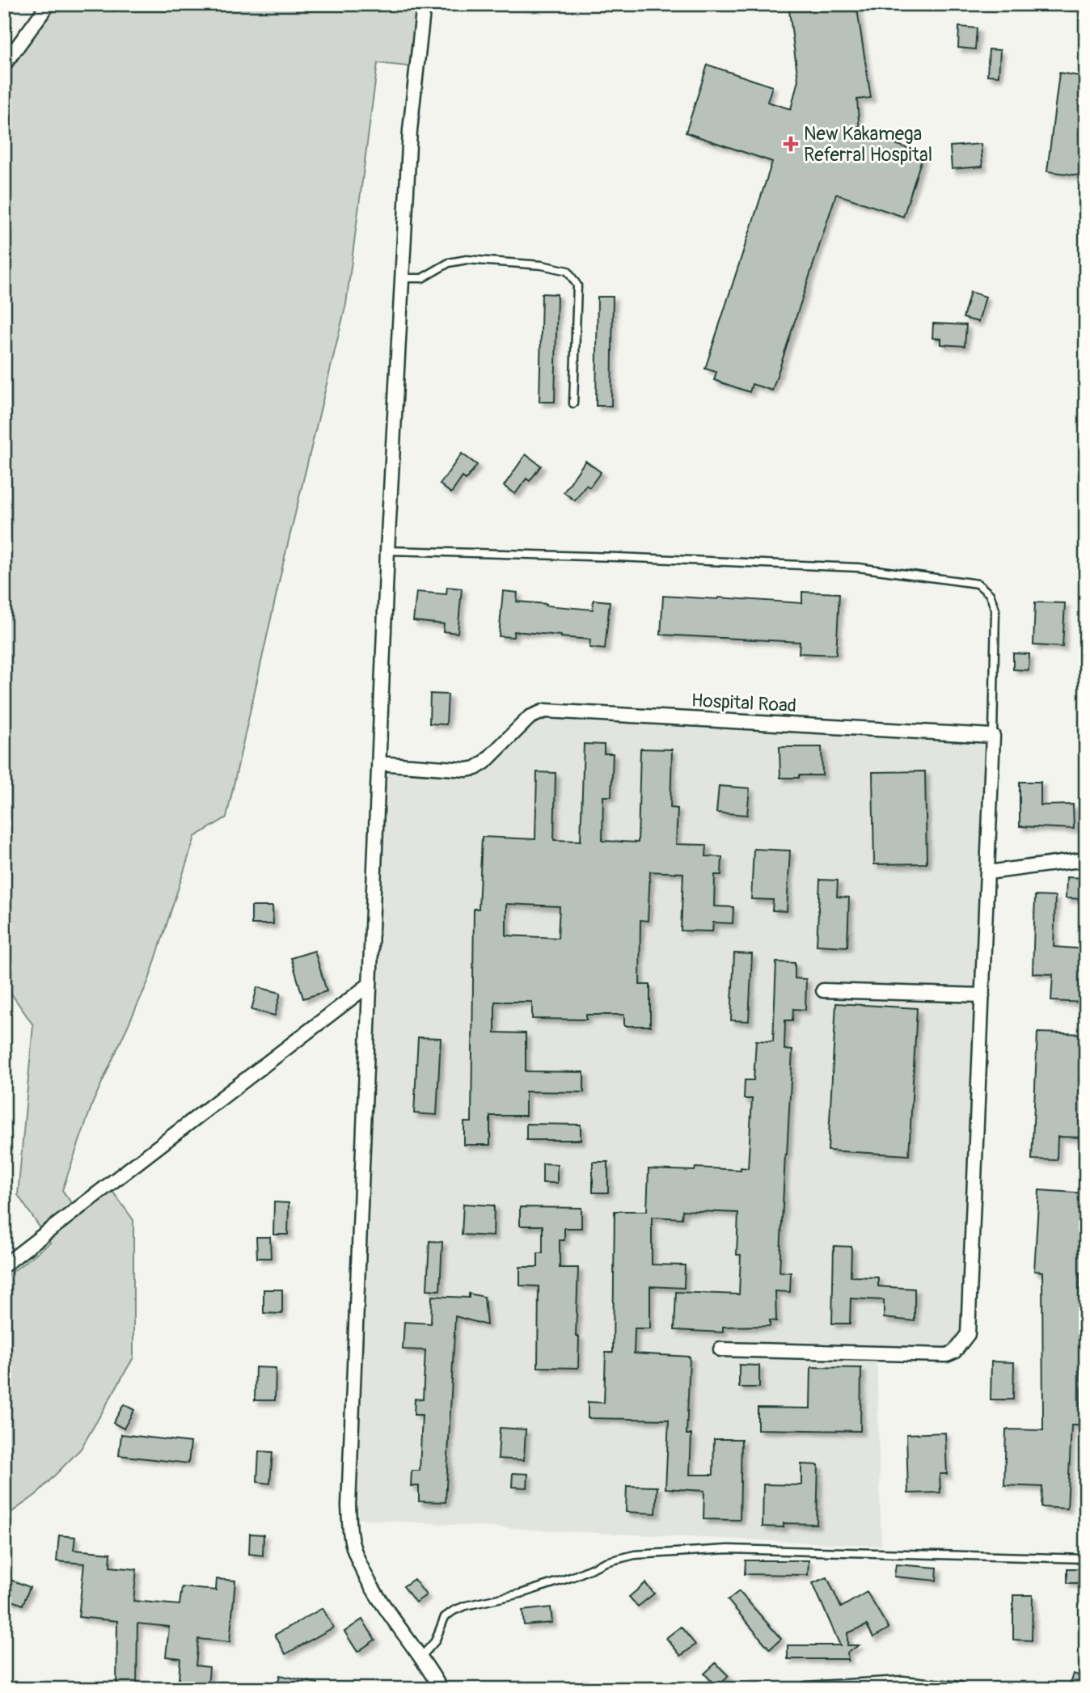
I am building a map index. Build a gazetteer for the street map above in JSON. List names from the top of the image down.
{
  "streets": {
    "street": ["Hospital Road"]
  },
  "places": {
    "health": ["New Kakamega Referral Hospital"]
  }
}
